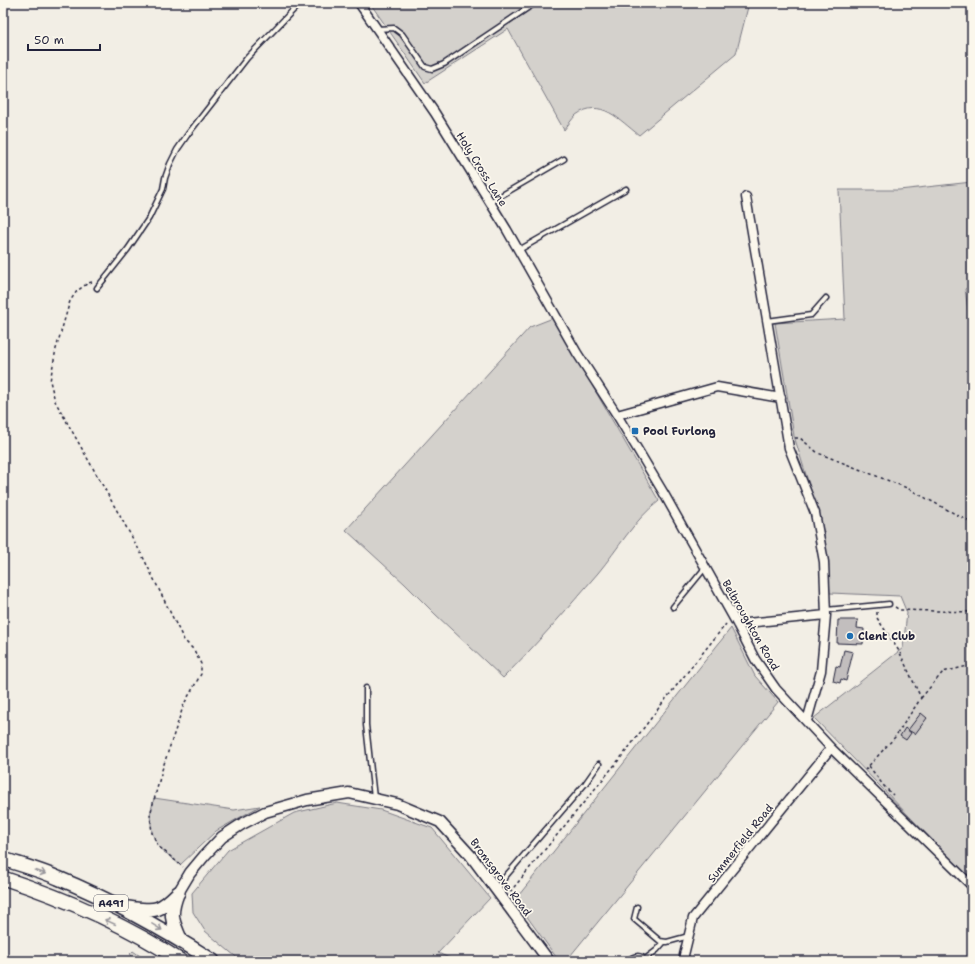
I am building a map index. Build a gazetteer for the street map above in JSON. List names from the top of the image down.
{
  "streets": {
    "highway": ["A491"],
    "street": [
      "Holy Cross Lane",
      "Belbroughton Road",
      "Summerfield Road",
      "Bromsgrove Road"
    ]
  },
  "crossings": [
    ["Holy Cross Lane", "Belbroughton Road"],
    ["Belbroughton Road", "Summerfield Road"]
  ],
  "places": {
    "transit": ["Pool Furlong"],
    "other": ["Clent Club"]
  },
  "scale_bar": "50 m"
}
